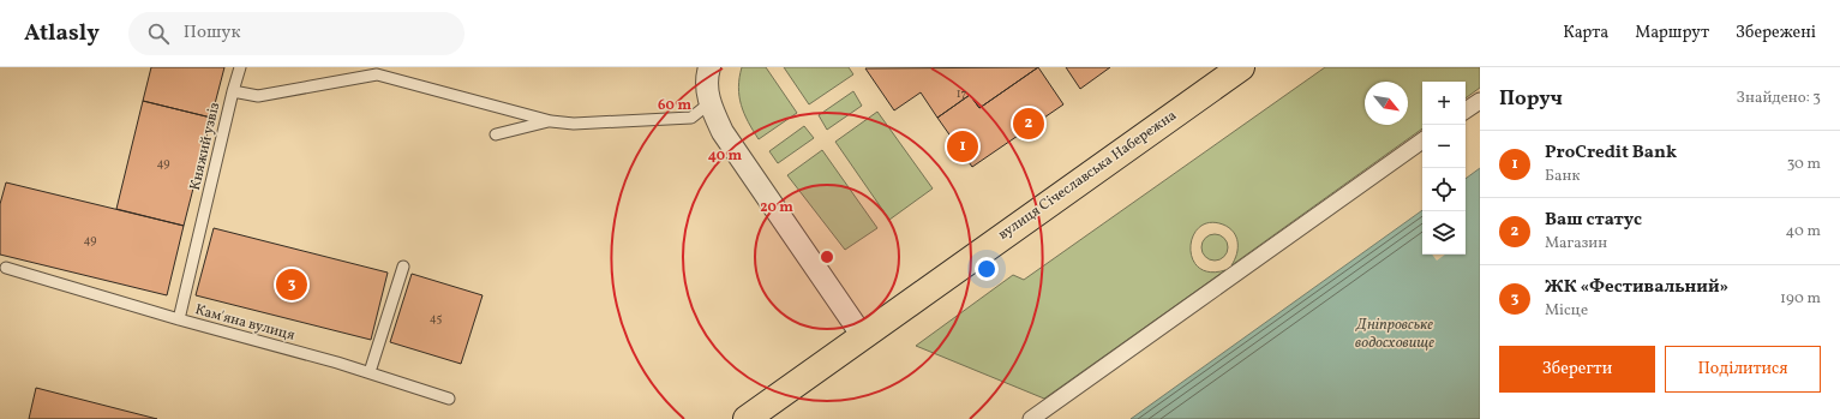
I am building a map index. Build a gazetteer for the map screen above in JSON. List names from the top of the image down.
{
  "streets": {
    "main road": ["вулиця Січеславська Набережна"],
    "lane": ["Княжий узвіз", "Кам'яна вулиця"]
  },
  "crossings": [
    ["Княжий узвіз", "Кам'яна вулиця"]
  ],
  "water": ["Дніпровське водосховище"],
  "house_numbers": [
    "17",
    "49",
    "49",
    "45"
  ],
  "north": "bottom right",
  "page": {
    "header": "Atlasly",
    "search": "Пошук",
    "nav": ["Карта", "Маршрут", "Збережені"],
    "heading": ["Поруч", "Знайдено: 3"],
    "map_buttons": ["+", "−"],
    "pins": ["2", "1", "3"],
    "list": [
      {
        "mark": "1",
        "name": "ProCredit Bank",
        "note": "Банк",
        "value": "30 m"
      },
      {
        "mark": "2",
        "name": "Ваш статус",
        "note": "Магазин",
        "value": "40 m"
      },
      {
        "mark": "3",
        "name": "ЖК «Фестивальний»",
        "note": "Місце",
        "value": "190 m"
      }
    ],
    "buttons": ["Зберегти", "Поділитися"]
  },
  "rings": ["60 m", "40 m", "20 m"]
}
